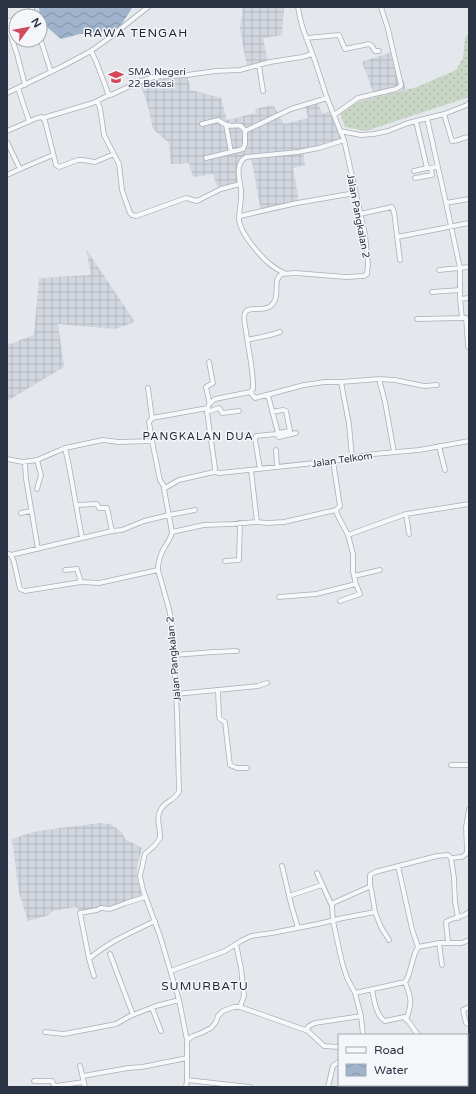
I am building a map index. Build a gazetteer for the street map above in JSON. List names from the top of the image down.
{
  "streets": {
    "street": ["Jalan Pangkalan 2", "Jalan Telkom"]
  },
  "districts": ["RAWA TENGAH", "PANGKALAN DUA", "SUMURBATU"],
  "places": {
    "school or university": ["SMA Negeri 22 Bekasi"]
  },
  "legend": ["Road", "Water"],
  "north": "top right"
}
